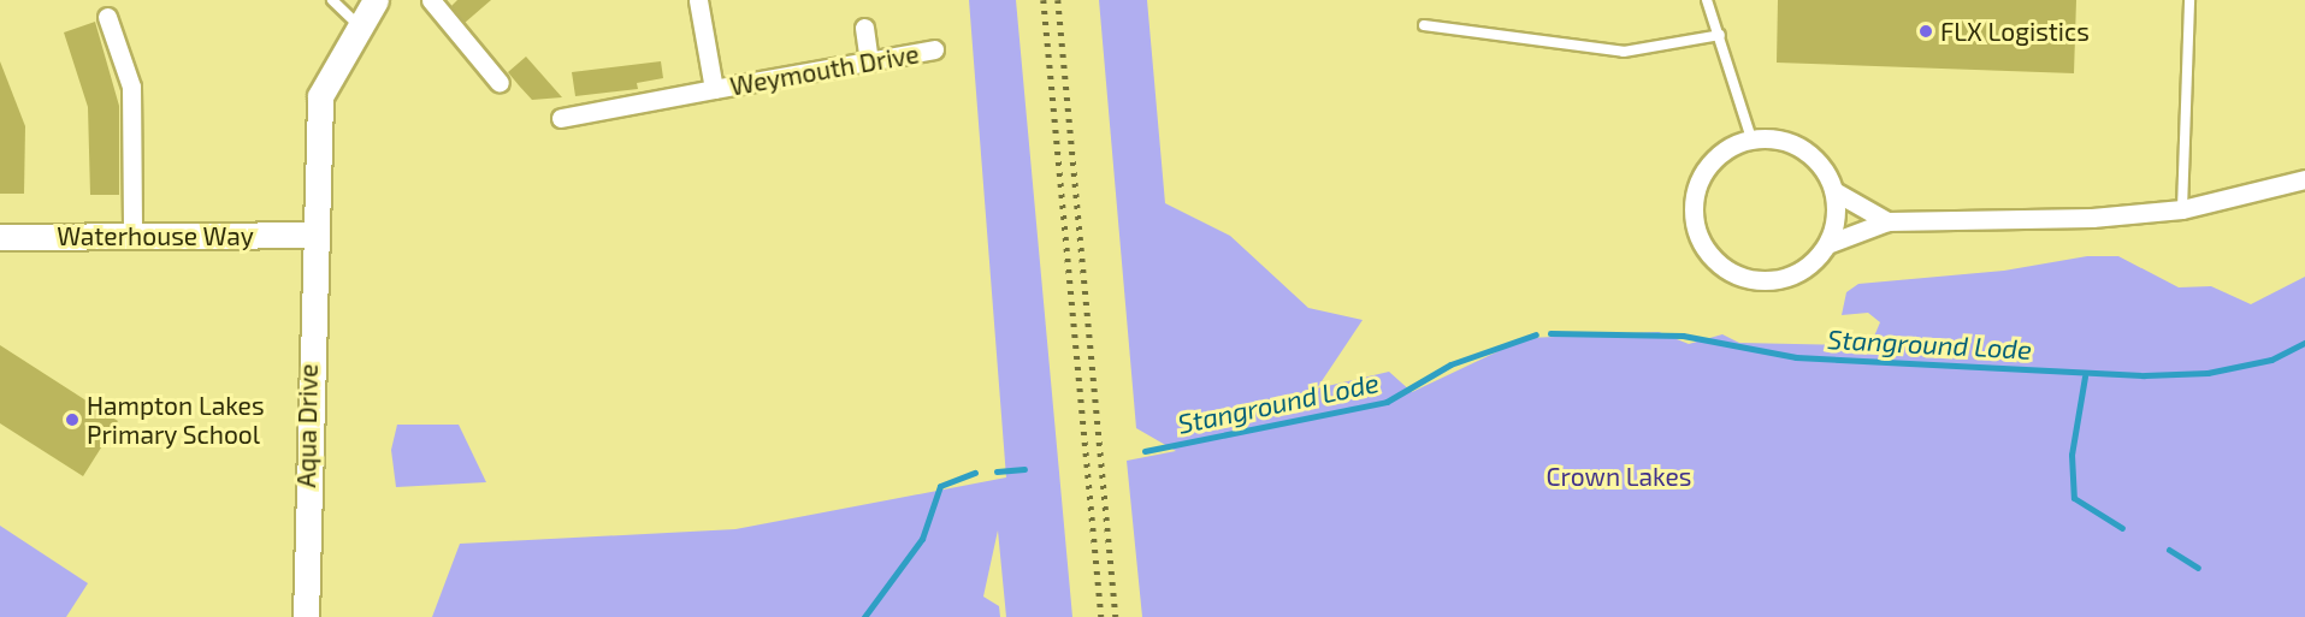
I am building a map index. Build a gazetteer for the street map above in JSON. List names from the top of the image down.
{
  "streets": {
    "street": ["Weymouth Drive", "Waterhouse Way", "Aqua Drive"]
  },
  "crossings": [
    ["Waterhouse Way", "Aqua Drive"]
  ],
  "water": ["Stanground Lode"],
  "parks": ["Crown Lakes"],
  "places": ["FLX Logistics", "Hampton Lakes Primary School"]
}
